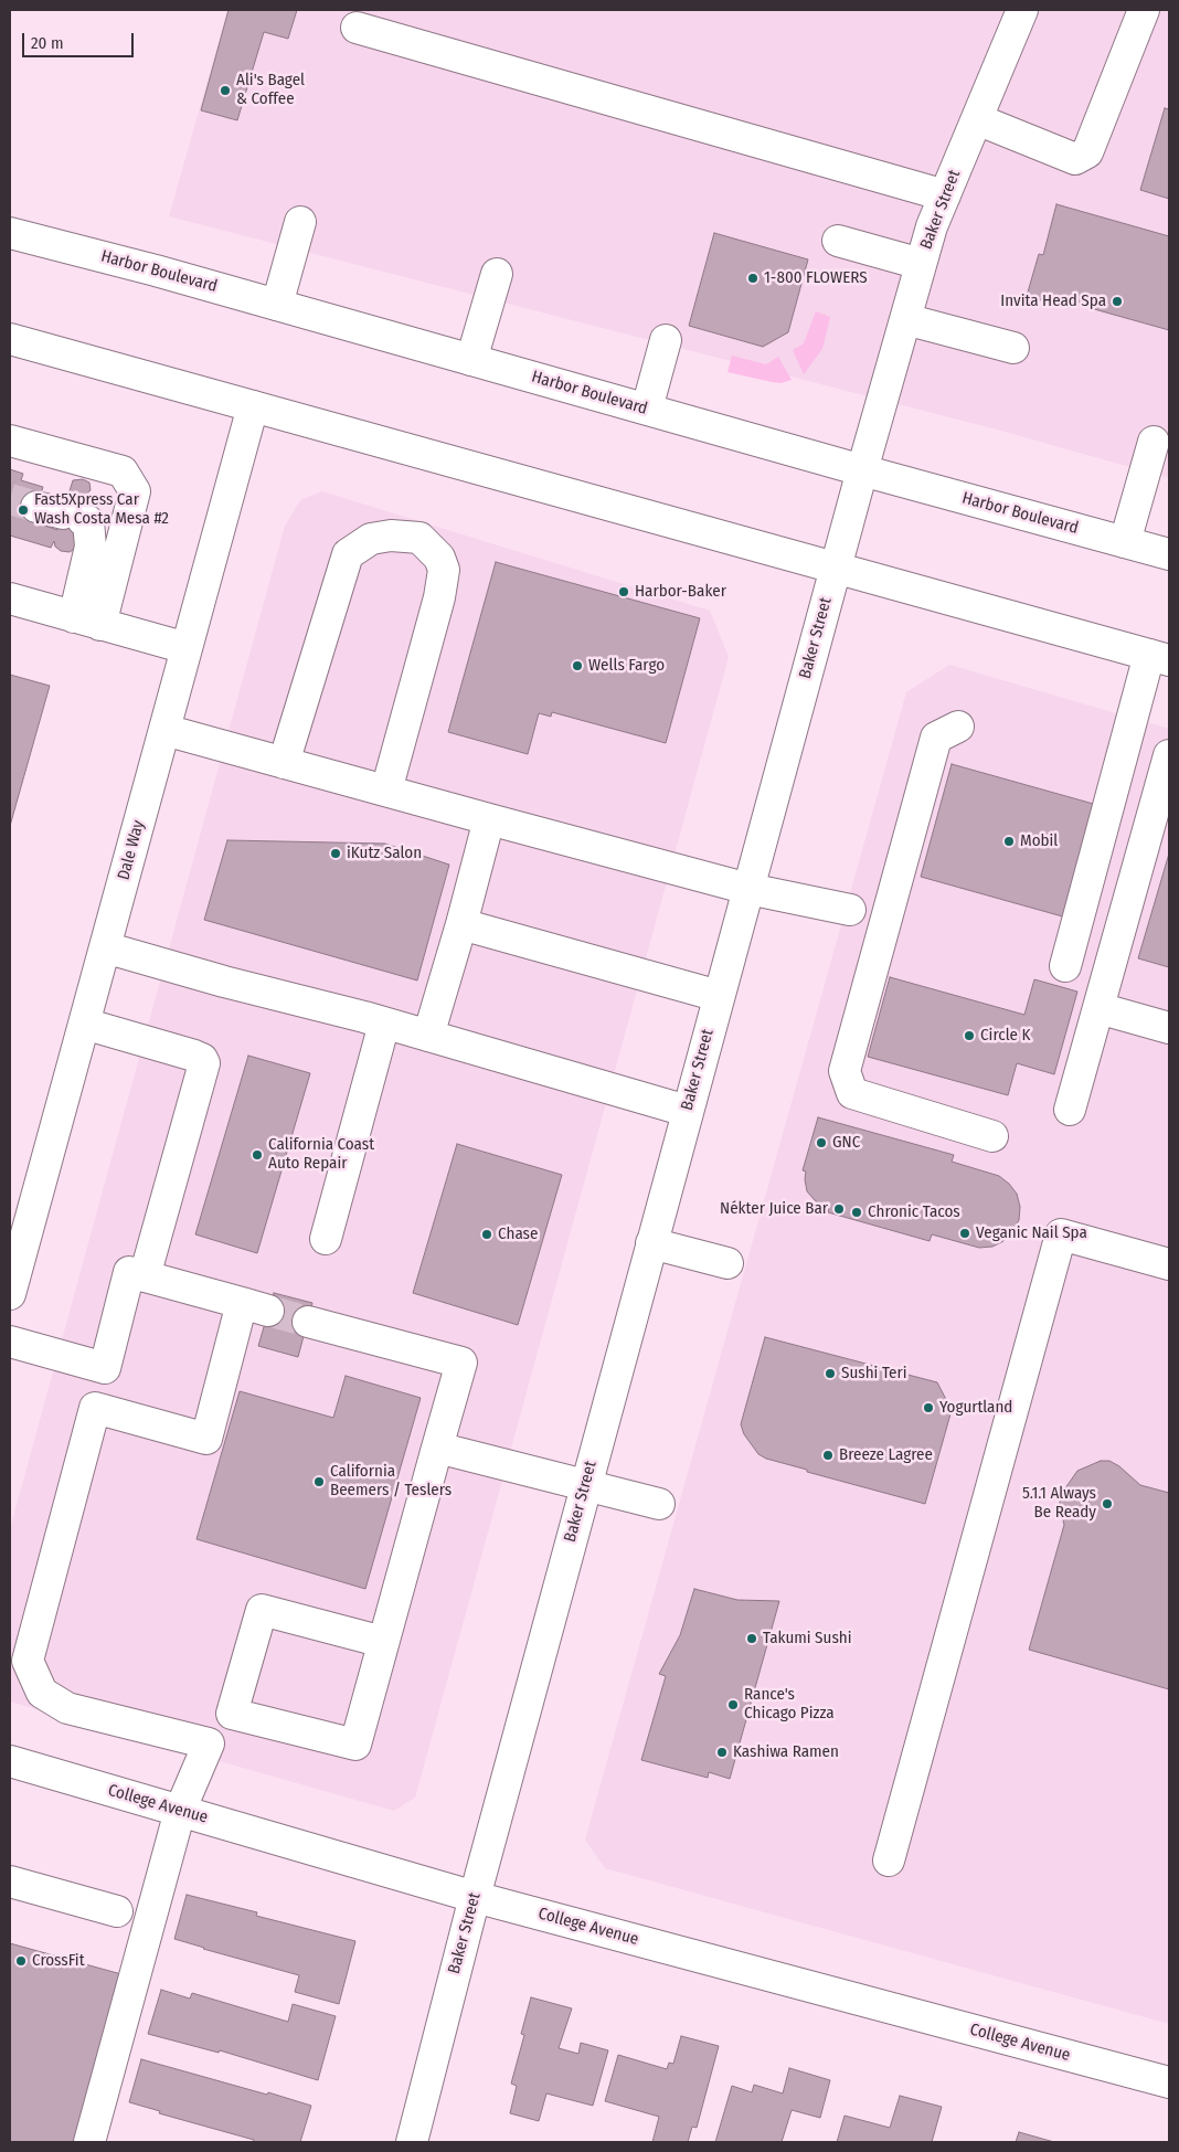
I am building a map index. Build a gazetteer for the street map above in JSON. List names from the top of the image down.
{
  "streets": {
    "main road": [
      "Baker Street",
      "Harbor Boulevard",
      "Dale Way",
      "College Avenue"
    ]
  },
  "crossings": [
    ["Baker Street", "Harbor Boulevard"],
    ["Baker Street", "College Avenue"]
  ],
  "places": [
    "Ali's Bagel & Coffee",
    "1-800 FLOWERS",
    "Invita Head Spa",
    "Fast5Xpress Car Wash Costa Mesa #2",
    "Harbor-Baker",
    "Wells Fargo",
    "Mobil",
    "iKutz Salon",
    "Circle K",
    "GNC",
    "California Coast Auto Repair",
    "Nékter Juice Bar",
    "Chronic Tacos",
    "Veganic Nail Spa",
    "Chase",
    "Sushi Teri",
    "Yogurtland",
    "Breeze Lagree",
    "California Beemers / Teslers",
    "5.1.1 Always Be Ready",
    "Takumi Sushi",
    "Rance's Chicago Pizza",
    "Kashiwa Ramen",
    "CrossFit"
  ],
  "scale_bar": "20 m"
}
